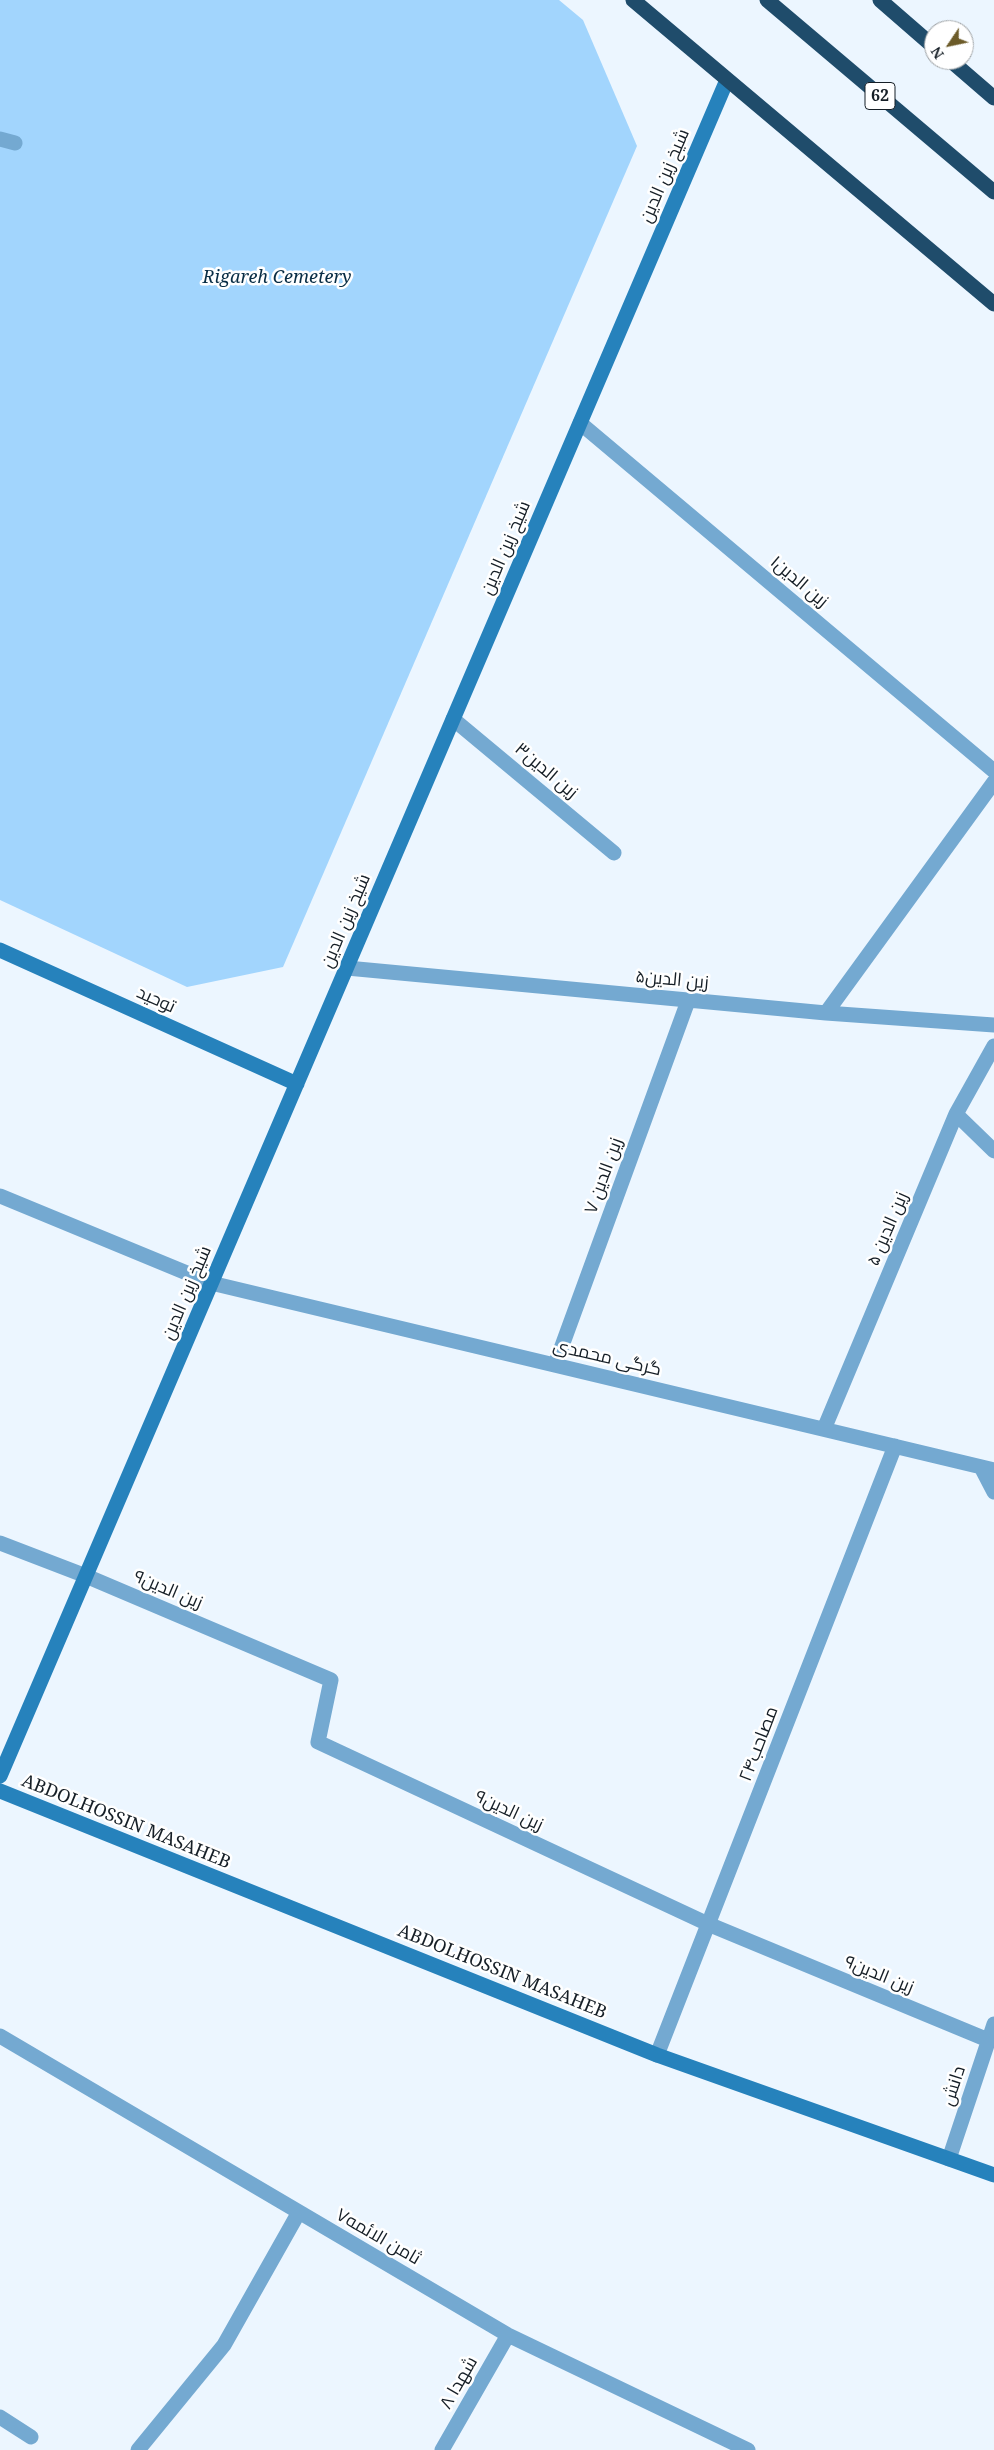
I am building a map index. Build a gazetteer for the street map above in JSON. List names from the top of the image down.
{
  "streets": {
    "highway": ["62"],
    "street": [
      "شیخ زین الدین",
      "زین الدین۱",
      "زین الدین۳",
      "زین الدین۵",
      "توحید",
      "زین الدین ۷",
      "زین الدین ۵",
      "گرگی محمدی",
      "زین الدین۹",
      "مصاحب۲۴",
      "ABDOLHOSSIN MASAHEB",
      "دانش",
      "ثامن الا‌ئمه۷",
      "شهدا ۸"
    ]
  },
  "crossings": [
    ["شیخ زین الدین", "زین الدین۱"],
    ["شیخ زین الدین", "زین الدین۳"],
    ["شیخ زین الدین", "زین الدین۵"],
    ["شیخ زین الدین", "توحید"],
    ["شیخ زین الدین", "گرگی محمدی"],
    ["شیخ زین الدین", "زین الدین۹"],
    ["زین الدین۵", "زین الدین ۷"],
    ["زین الدین ۷", "گرگی محمدی"],
    ["زین الدین ۵", "گرگی محمدی"],
    ["گرگی محمدی", "مصاحب۲۴"],
    ["زین الدین۹", "مصاحب۲۴"],
    ["زین الدین۹", "دانش"],
    ["مصاحب۲۴", "ABDOLHOSSIN MASAHEB"],
    ["ABDOLHOSSIN MASAHEB", "دانش"],
    ["ثامن الا‌ئمه۷", "شهدا ۸"]
  ],
  "parks": ["Rigareh Cemetery"],
  "north": "bottom left"
}
